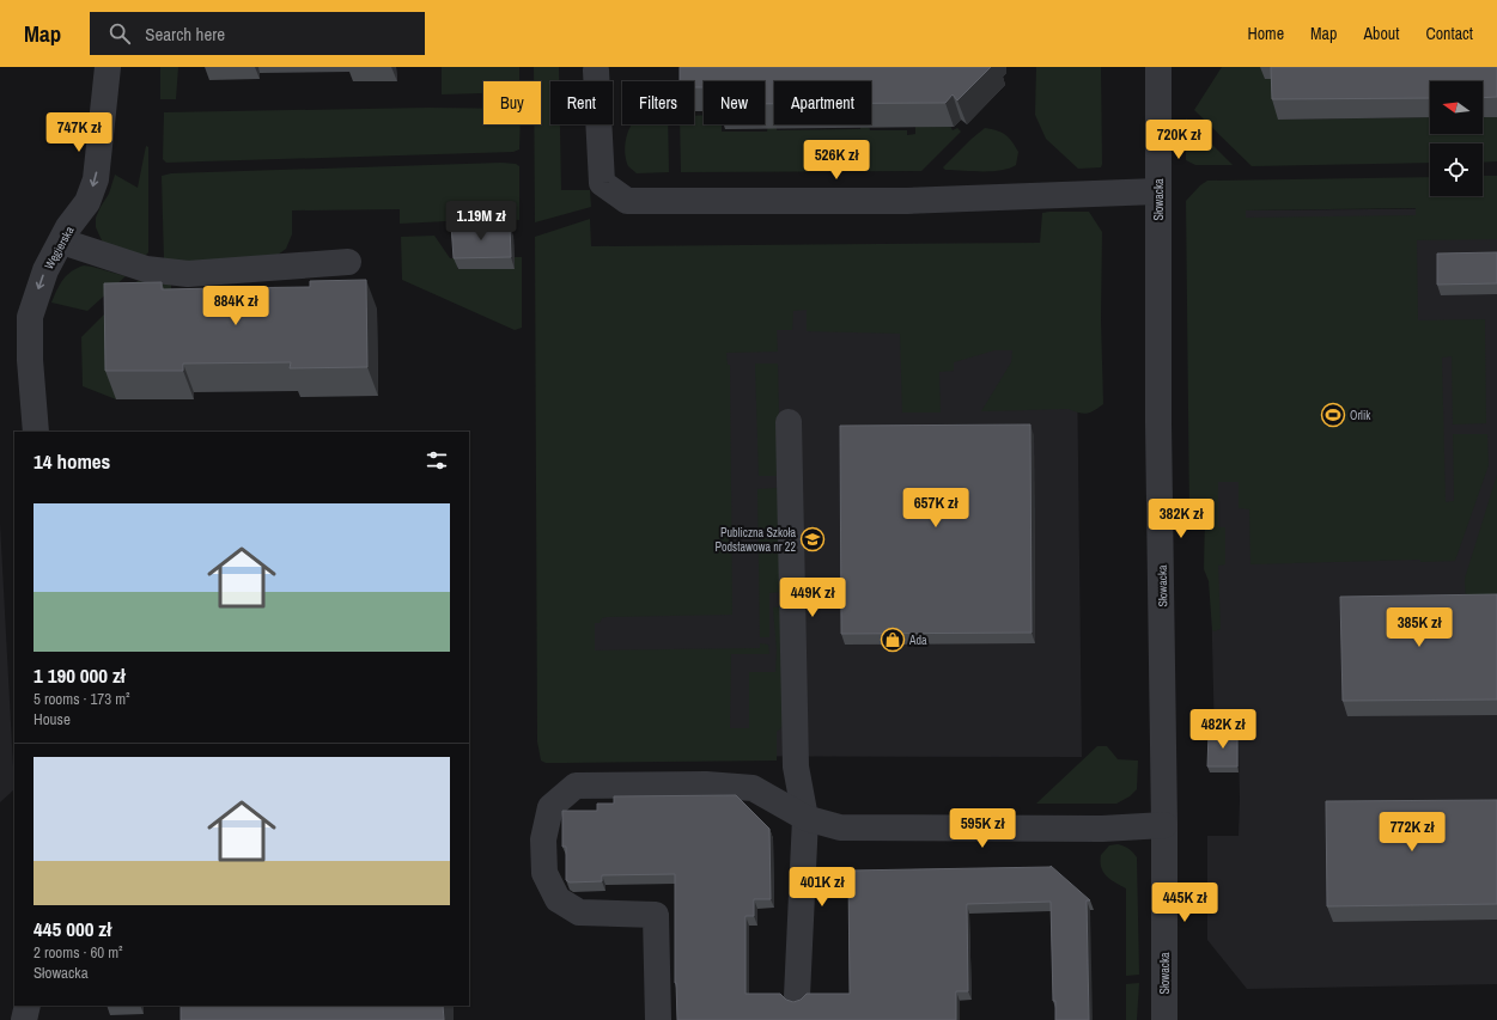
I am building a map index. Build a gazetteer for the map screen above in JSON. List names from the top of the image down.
{
  "streets": {
    "street": ["Słowacka", "Węgierska"]
  },
  "one_way": ["Węgierska"],
  "places": {
    "sports": ["Orlik"],
    "school or university": ["Publiczna Szkoła Podstawowa nr 22"],
    "shop": ["Ada"]
  },
  "north": "left",
  "page": {
    "header": "Map",
    "search": "Search here",
    "nav": [
      "Home",
      "Map",
      "About",
      "Contact"
    ],
    "chip": [
      "Buy",
      "Rent",
      "Filters",
      "New",
      "Apartment"
    ],
    "price": [
      "747K zł",
      "720K zł",
      "526K zł",
      "1.19M zł",
      "884K zł",
      "657K zł",
      "382K zł",
      "449K zł",
      "385K zł",
      "482K zł",
      "595K zł",
      "772K zł",
      "401K zł",
      "445K zł"
    ],
    "heading": "14 homes",
    "list": [
      {
        "name": "1 190 000 zł",
        "note": "5 rooms · 173 m² · House"
      },
      {
        "name": "445 000 zł",
        "note": "2 rooms · 60 m² · Słowacka"
      }
    ]
  }
}
